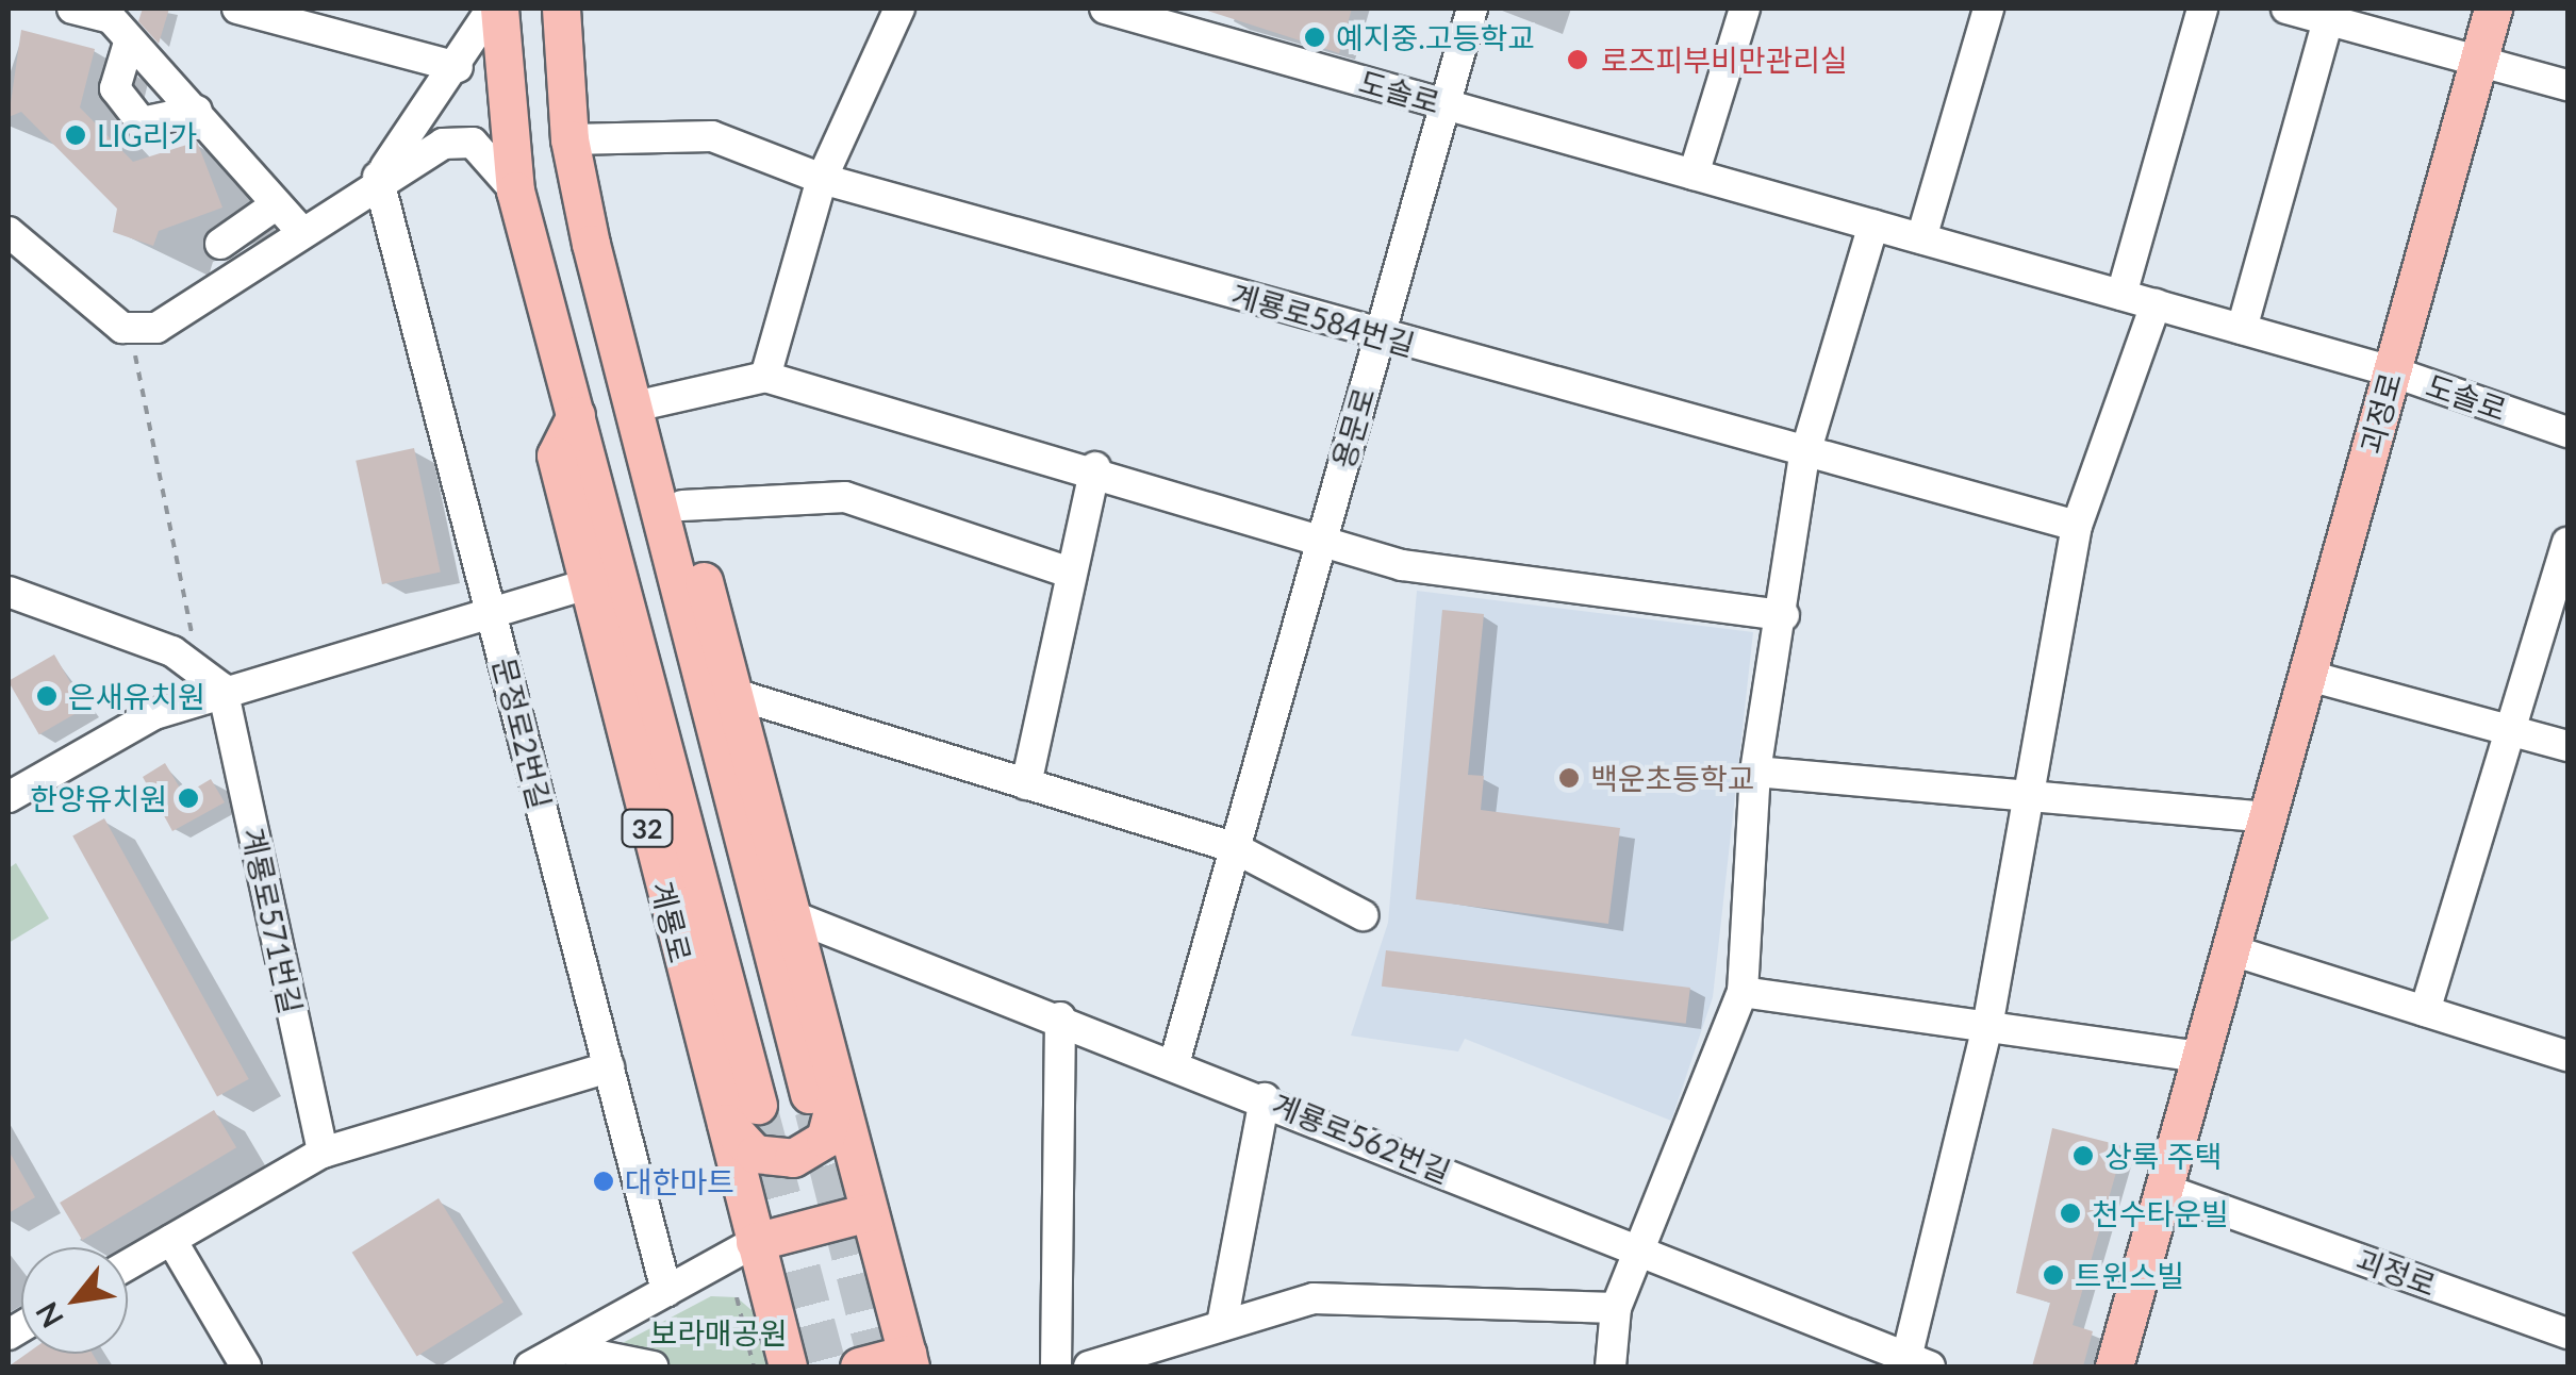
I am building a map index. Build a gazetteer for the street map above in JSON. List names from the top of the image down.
{
  "streets": {
    "main road": ["괴정로", "32", "계룡로"],
    "street": [
      "도솔로",
      "계룡로584번길",
      "용문로",
      "문정로2번길",
      "계룡로571번길",
      "계룡로562번길"
    ]
  },
  "crossings": [
    ["도솔로", "괴정로"],
    ["도솔로", "용문로"],
    ["계룡로584번길", "용문로"],
    ["용문로", "계룡로562번길"]
  ],
  "parks": ["보라매공원"],
  "places": [
    "예지중.고등학교",
    "로즈피부비만관리실",
    "LIG리가",
    "은새유치원",
    "백운초등학교",
    "한양유치원",
    "상록 주택",
    "대한마트",
    "천수타운빌",
    "트윈스빌"
  ],
  "north": "bottom left"
}
